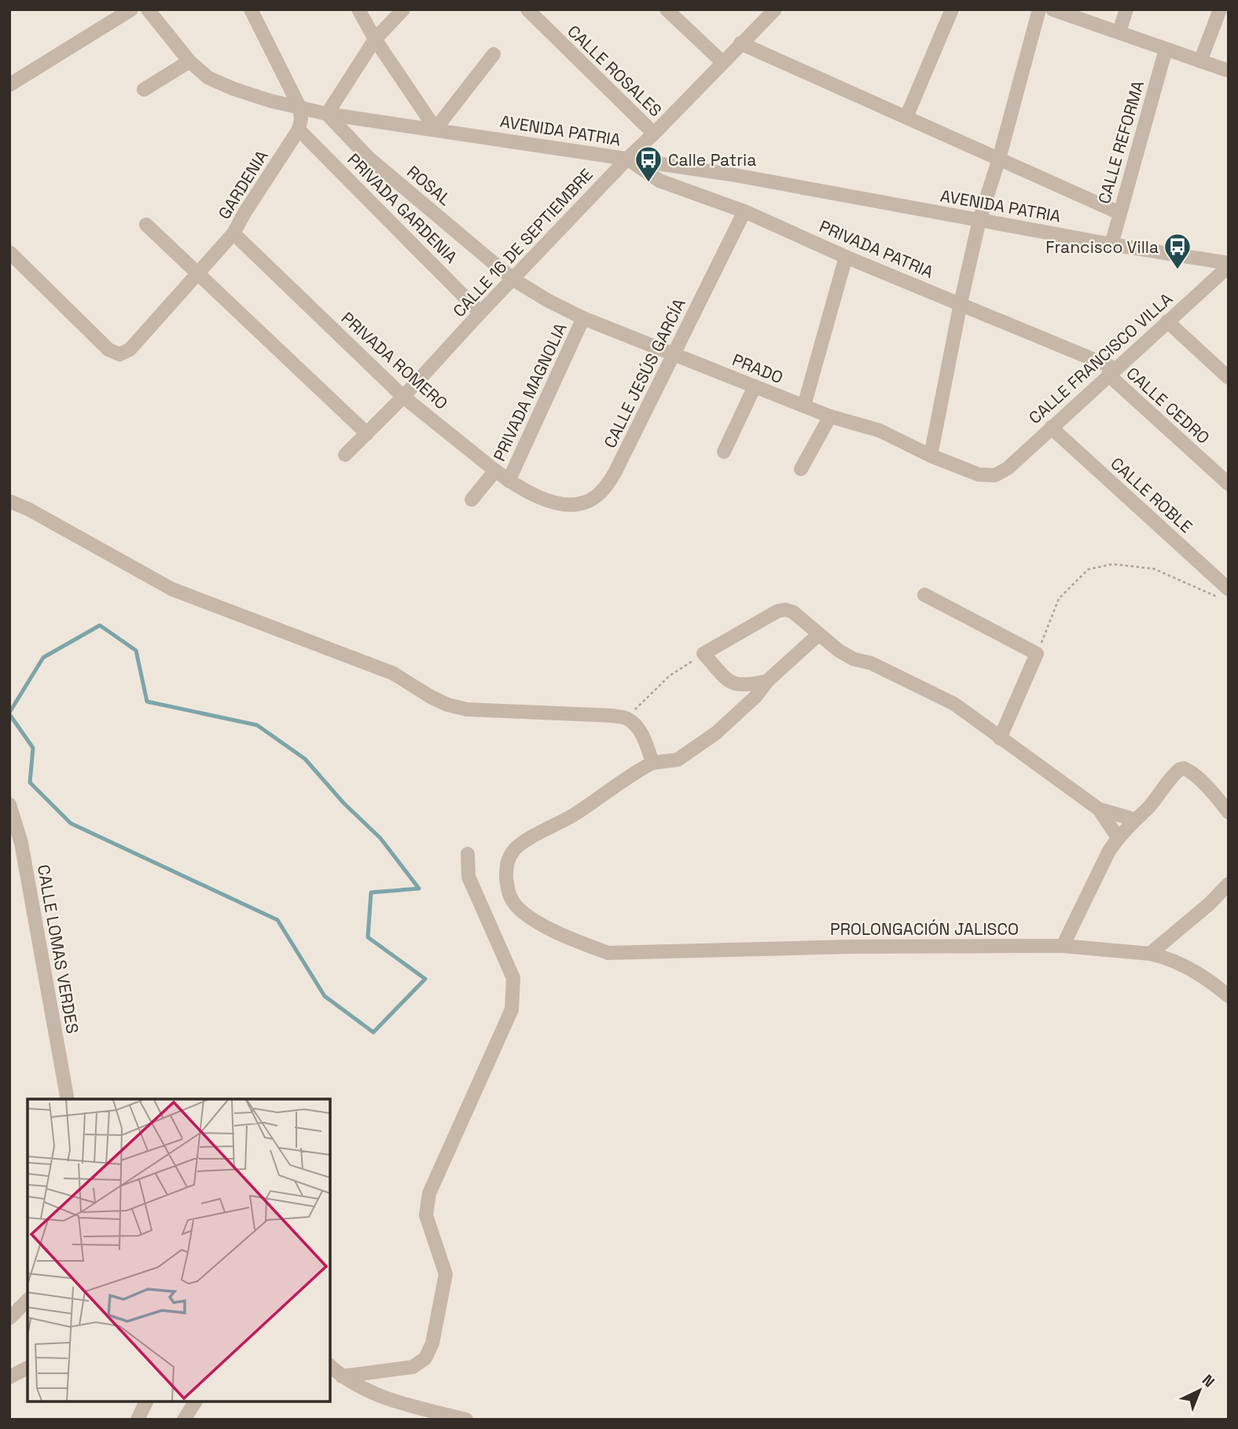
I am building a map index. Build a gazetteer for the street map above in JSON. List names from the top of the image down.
{
  "streets": {
    "street": [
      "CALLE ROSALES",
      "AVENIDA PATRIA",
      "CALLE REFORMA",
      "GARDENIA",
      "ROSAL",
      "PRIVADA GARDENIA",
      "CALLE 16 DE SEPTIEMBRE",
      "PRIVADA PATRIA",
      "CALLE FRANCISCO VILLA",
      "PRIVADA ROMERO",
      "PRADO",
      "CALLE JESÚS GARCÍA",
      "PRIVADA MAGNOLIA",
      "CALLE CEDRO",
      "CALLE ROBLE",
      "PROLONGACIÓN JALISCO",
      "CALLE LOMAS VERDES"
    ]
  },
  "crossings": [
    ["CALLE ROSALES", "CALLE 16 DE SEPTIEMBRE"],
    ["AVENIDA PATRIA", "CALLE REFORMA"],
    ["AVENIDA PATRIA", "ROSAL"],
    ["AVENIDA PATRIA", "CALLE 16 DE SEPTIEMBRE"],
    ["AVENIDA PATRIA", "PRIVADA PATRIA"],
    ["AVENIDA PATRIA", "CALLE FRANCISCO VILLA"],
    ["GARDENIA", "PRIVADA GARDENIA"],
    ["GARDENIA", "PRIVADA ROMERO"],
    ["ROSAL", "CALLE 16 DE SEPTIEMBRE"],
    ["ROSAL", "PRADO"],
    ["PRIVADA GARDENIA", "CALLE 16 DE SEPTIEMBRE"],
    ["CALLE 16 DE SEPTIEMBRE", "PRIVADA PATRIA"],
    ["CALLE 16 DE SEPTIEMBRE", "PRIVADA ROMERO"],
    ["CALLE 16 DE SEPTIEMBRE", "PRADO"],
    ["PRIVADA PATRIA", "CALLE FRANCISCO VILLA"],
    ["PRIVADA PATRIA", "CALLE JESÚS GARCÍA"],
    ["PRIVADA PATRIA", "CALLE CEDRO"],
    ["CALLE FRANCISCO VILLA", "PRADO"],
    ["CALLE FRANCISCO VILLA", "CALLE CEDRO"],
    ["CALLE FRANCISCO VILLA", "CALLE ROBLE"],
    ["PRIVADA ROMERO", "CALLE JESÚS GARCÍA"],
    ["PRIVADA ROMERO", "PRIVADA MAGNOLIA"],
    ["PRADO", "CALLE JESÚS GARCÍA"],
    ["PRADO", "PRIVADA MAGNOLIA"]
  ],
  "places": {
    "bus stop": ["Calle Patria", "Francisco Villa"]
  },
  "north": "top right"
}
